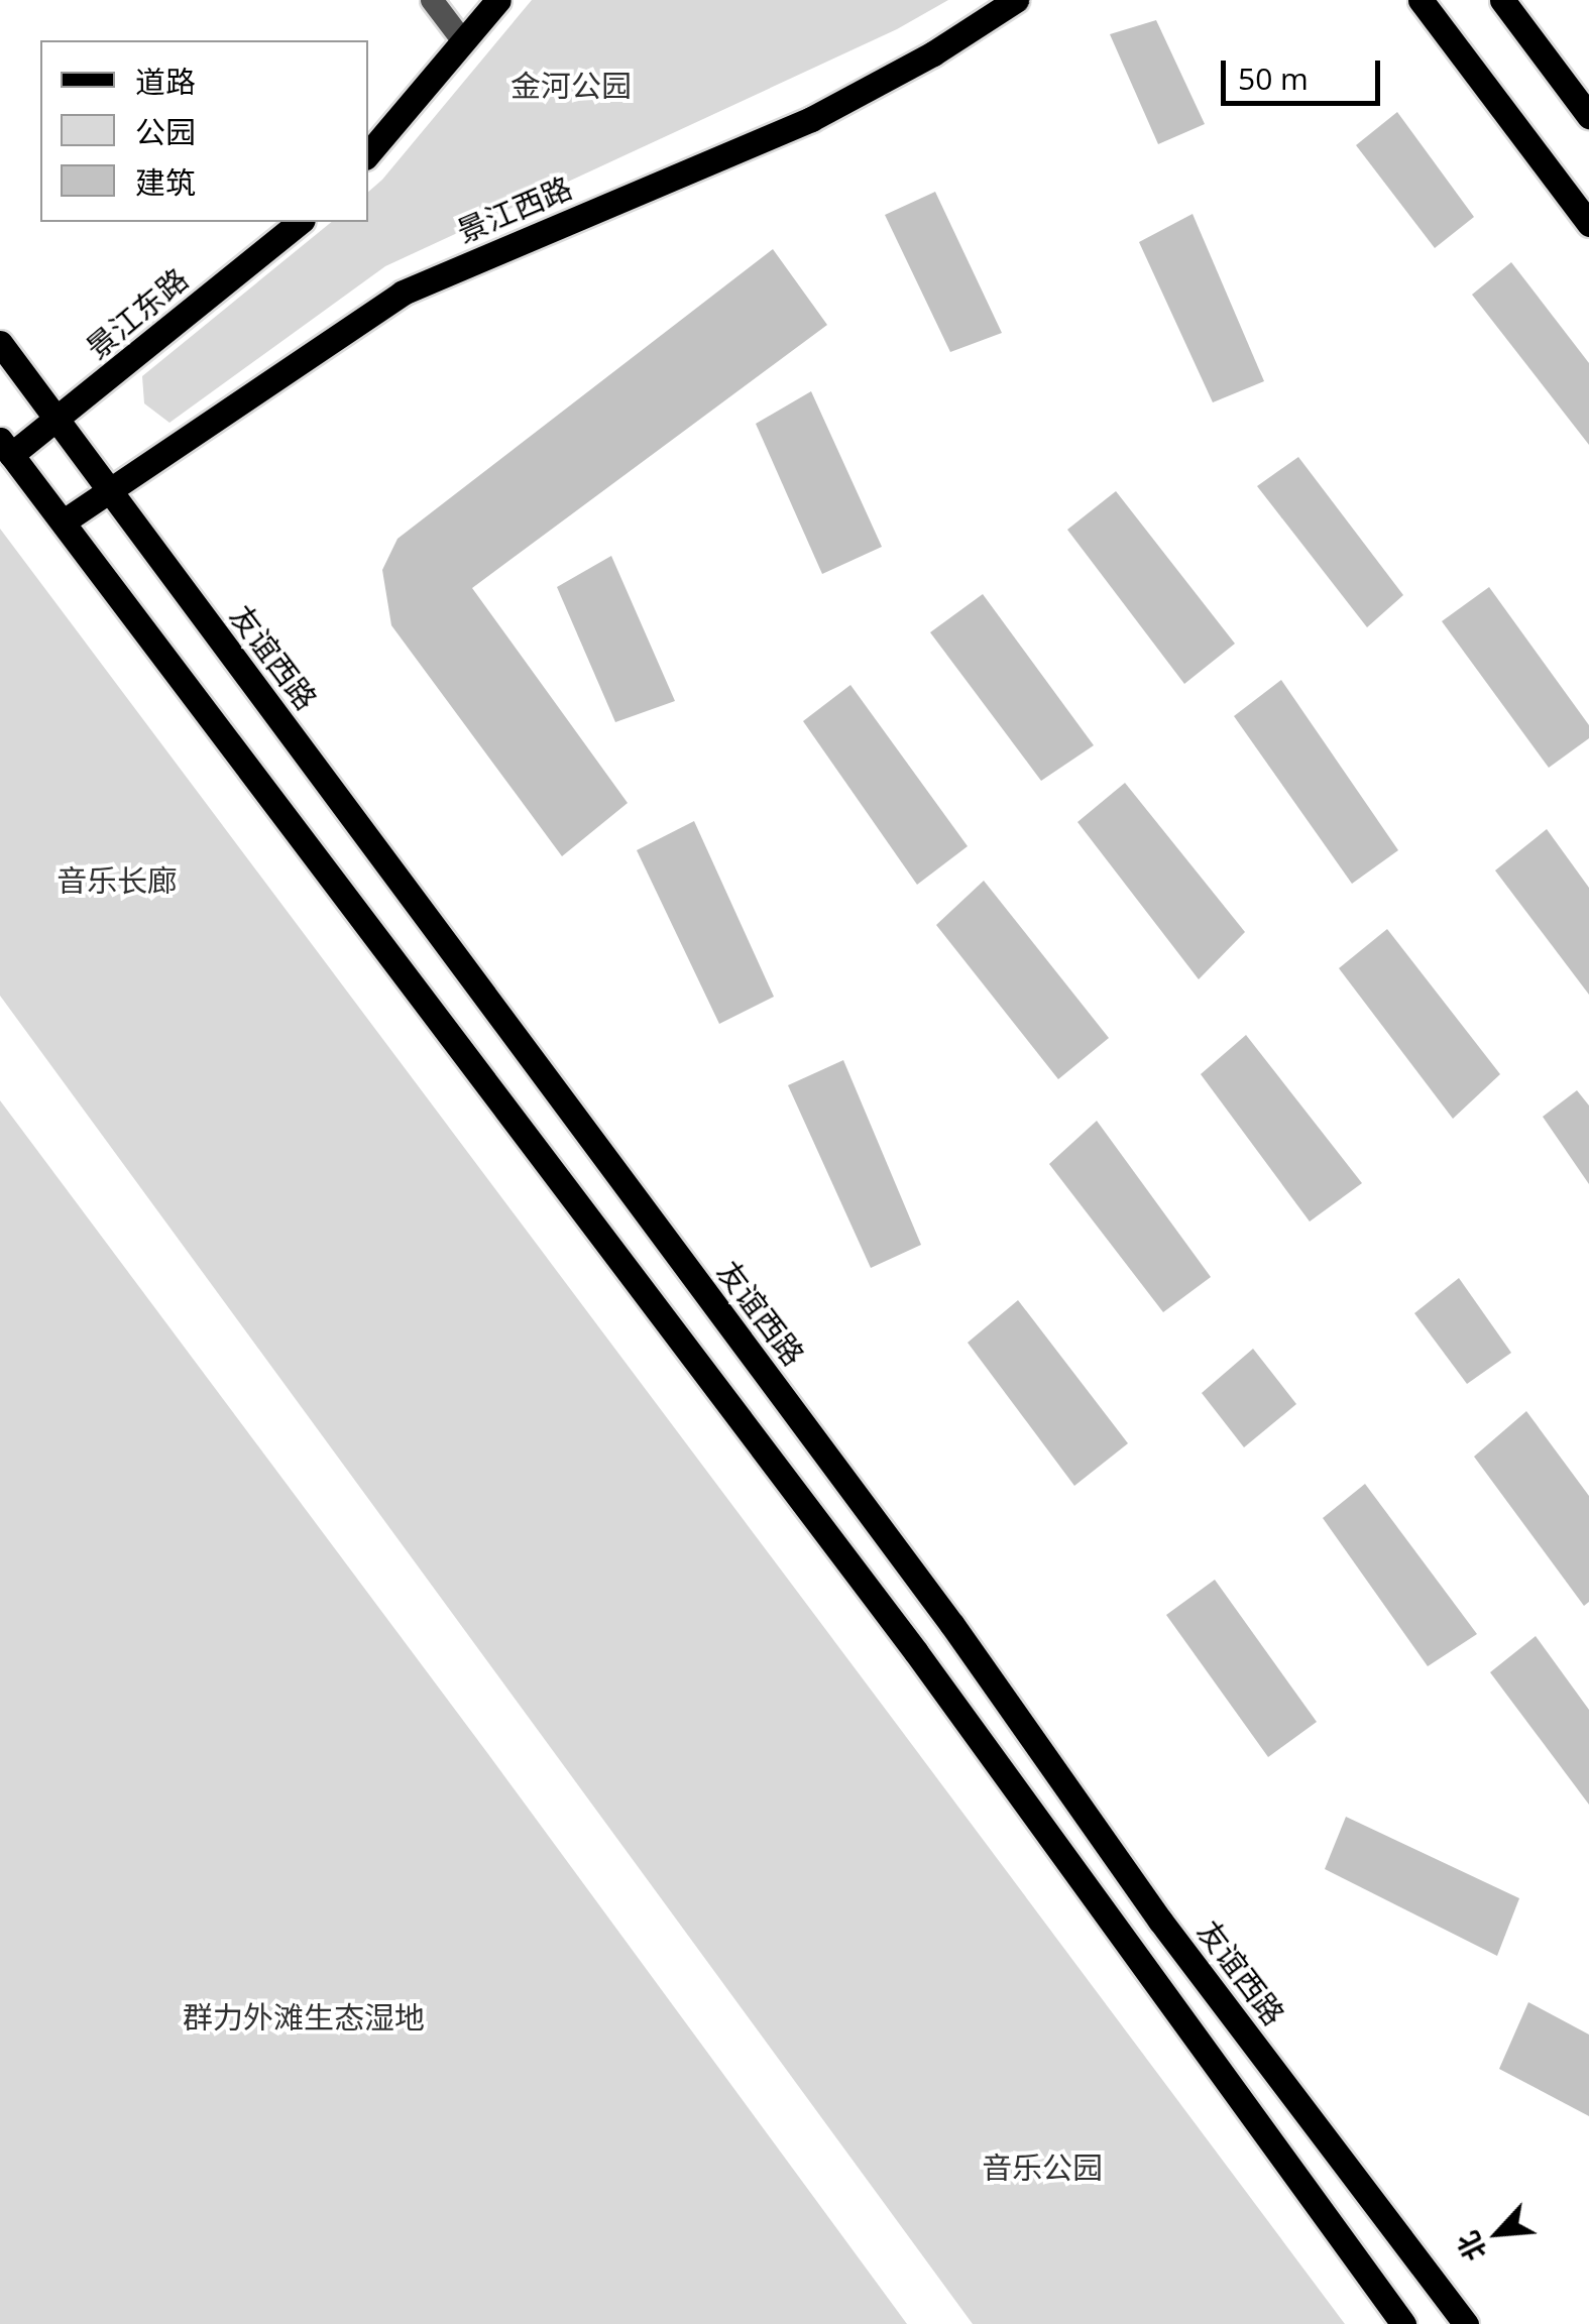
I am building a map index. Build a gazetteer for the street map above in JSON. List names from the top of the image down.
{
  "streets": {
    "main road": ["景江西路", "景江东路", "友谊西路"]
  },
  "crossings": [
    ["景江西路", "友谊西路"],
    ["景江东路", "友谊西路"]
  ],
  "parks": [
    "金河公园",
    "音乐长廊",
    "群力外滩生态湿地",
    "音乐公园"
  ],
  "legend": ["道路", "公园", "建筑"],
  "scale_bar": "50 m",
  "north": "bottom left"
}
